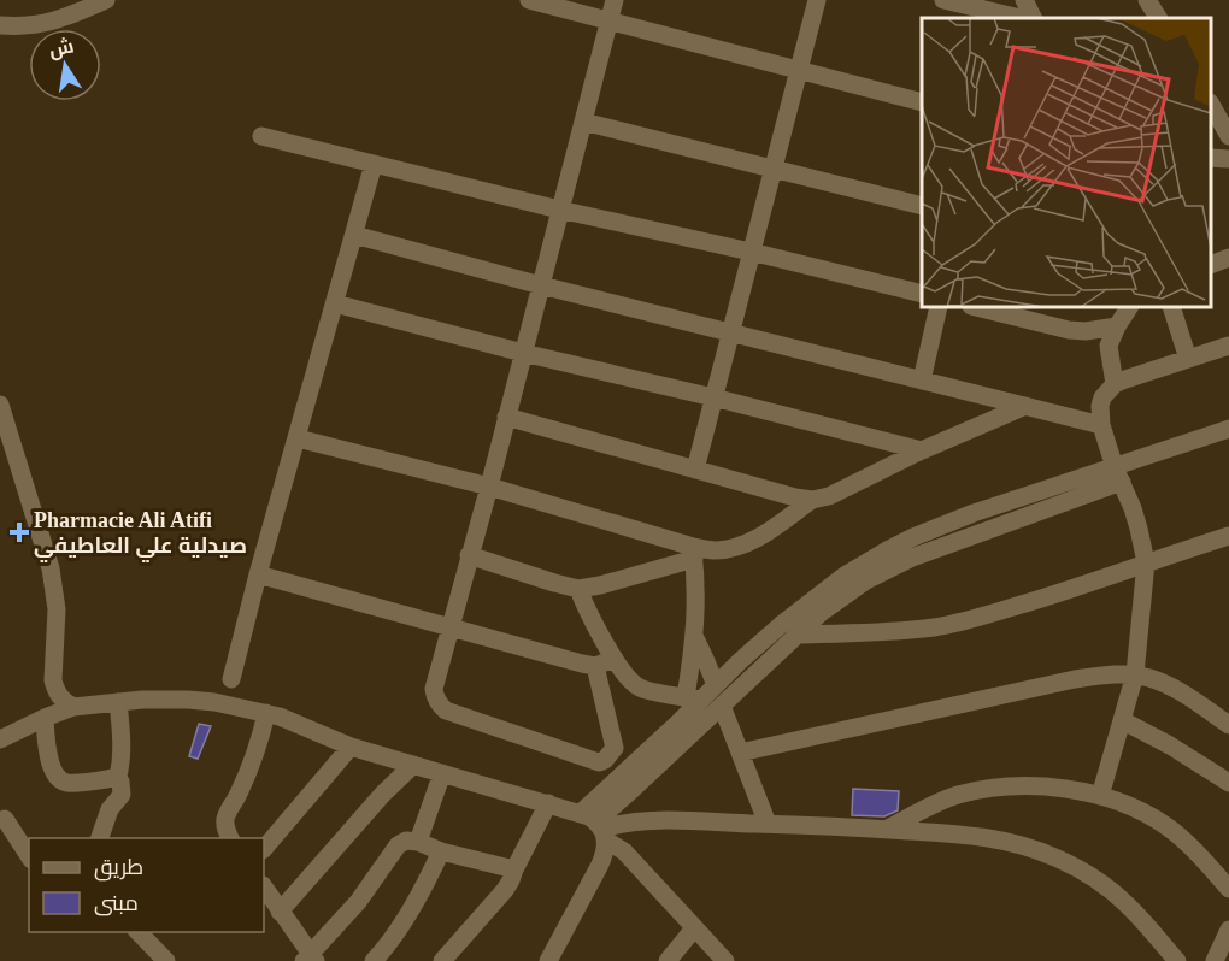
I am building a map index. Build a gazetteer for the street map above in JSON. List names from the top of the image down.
{
  "places": {
    "health": ["Pharmacie Ali Atifi صيدلية علي العاطيفي"]
  },
  "legend": ["طريق", "مبنى"],
  "north": "top"
}
